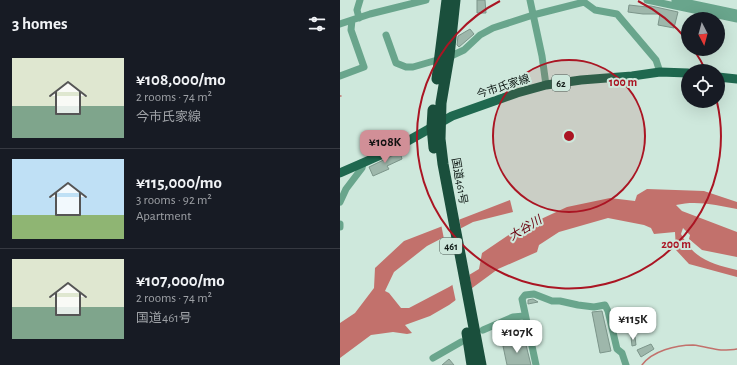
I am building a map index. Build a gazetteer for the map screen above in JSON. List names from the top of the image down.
{
  "streets": {
    "highway": ["国道461号", "461"],
    "main road": ["62", "今市氏家線"]
  },
  "crossings": [
    ["今市氏家線", "国道461号"]
  ],
  "water": ["大谷川"],
  "north": "bottom",
  "page": {
    "heading": "3 homes",
    "list": [
      {
        "name": "¥108,000/mo",
        "note": "2 rooms · 74 m² · 今市氏家線"
      },
      {
        "name": "¥115,000/mo",
        "note": "3 rooms · 92 m² · Apartment"
      },
      {
        "name": "¥107,000/mo",
        "note": "2 rooms · 74 m² · 国道461号"
      }
    ],
    "price": ["¥108K", "¥115K", "¥107K"]
  },
  "rings": ["100 m", "200 m"]
}
